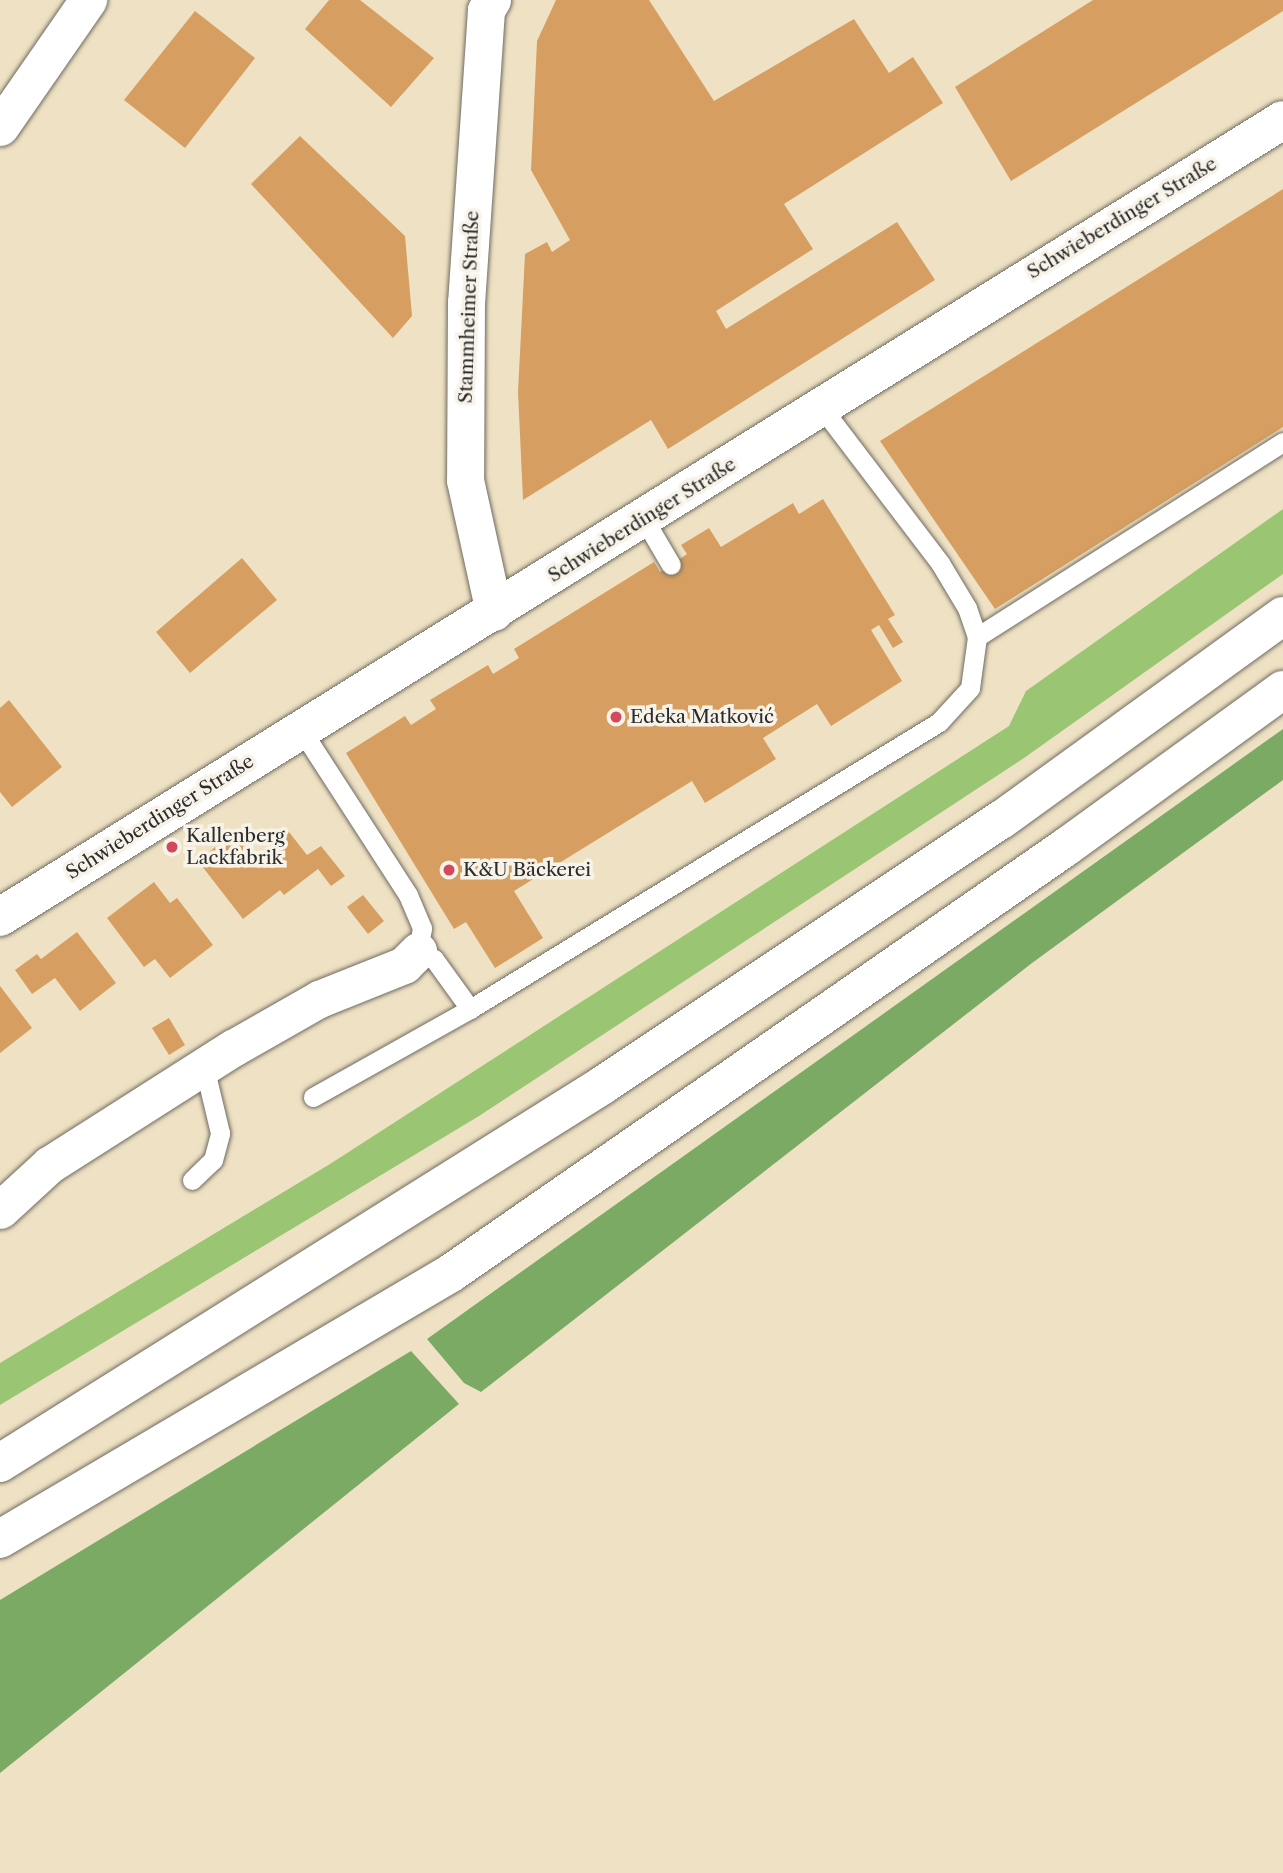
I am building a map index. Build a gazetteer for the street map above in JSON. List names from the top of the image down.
{
  "streets": {
    "main road": ["Schwieberdinger Straße"],
    "street": ["Stammheimer Straße"]
  },
  "crossings": [
    ["Schwieberdinger Straße", "Stammheimer Straße"]
  ],
  "places": ["Edeka Matković", "Kallenberg Lackfabrik", "K&U Bäckerei"]
}
